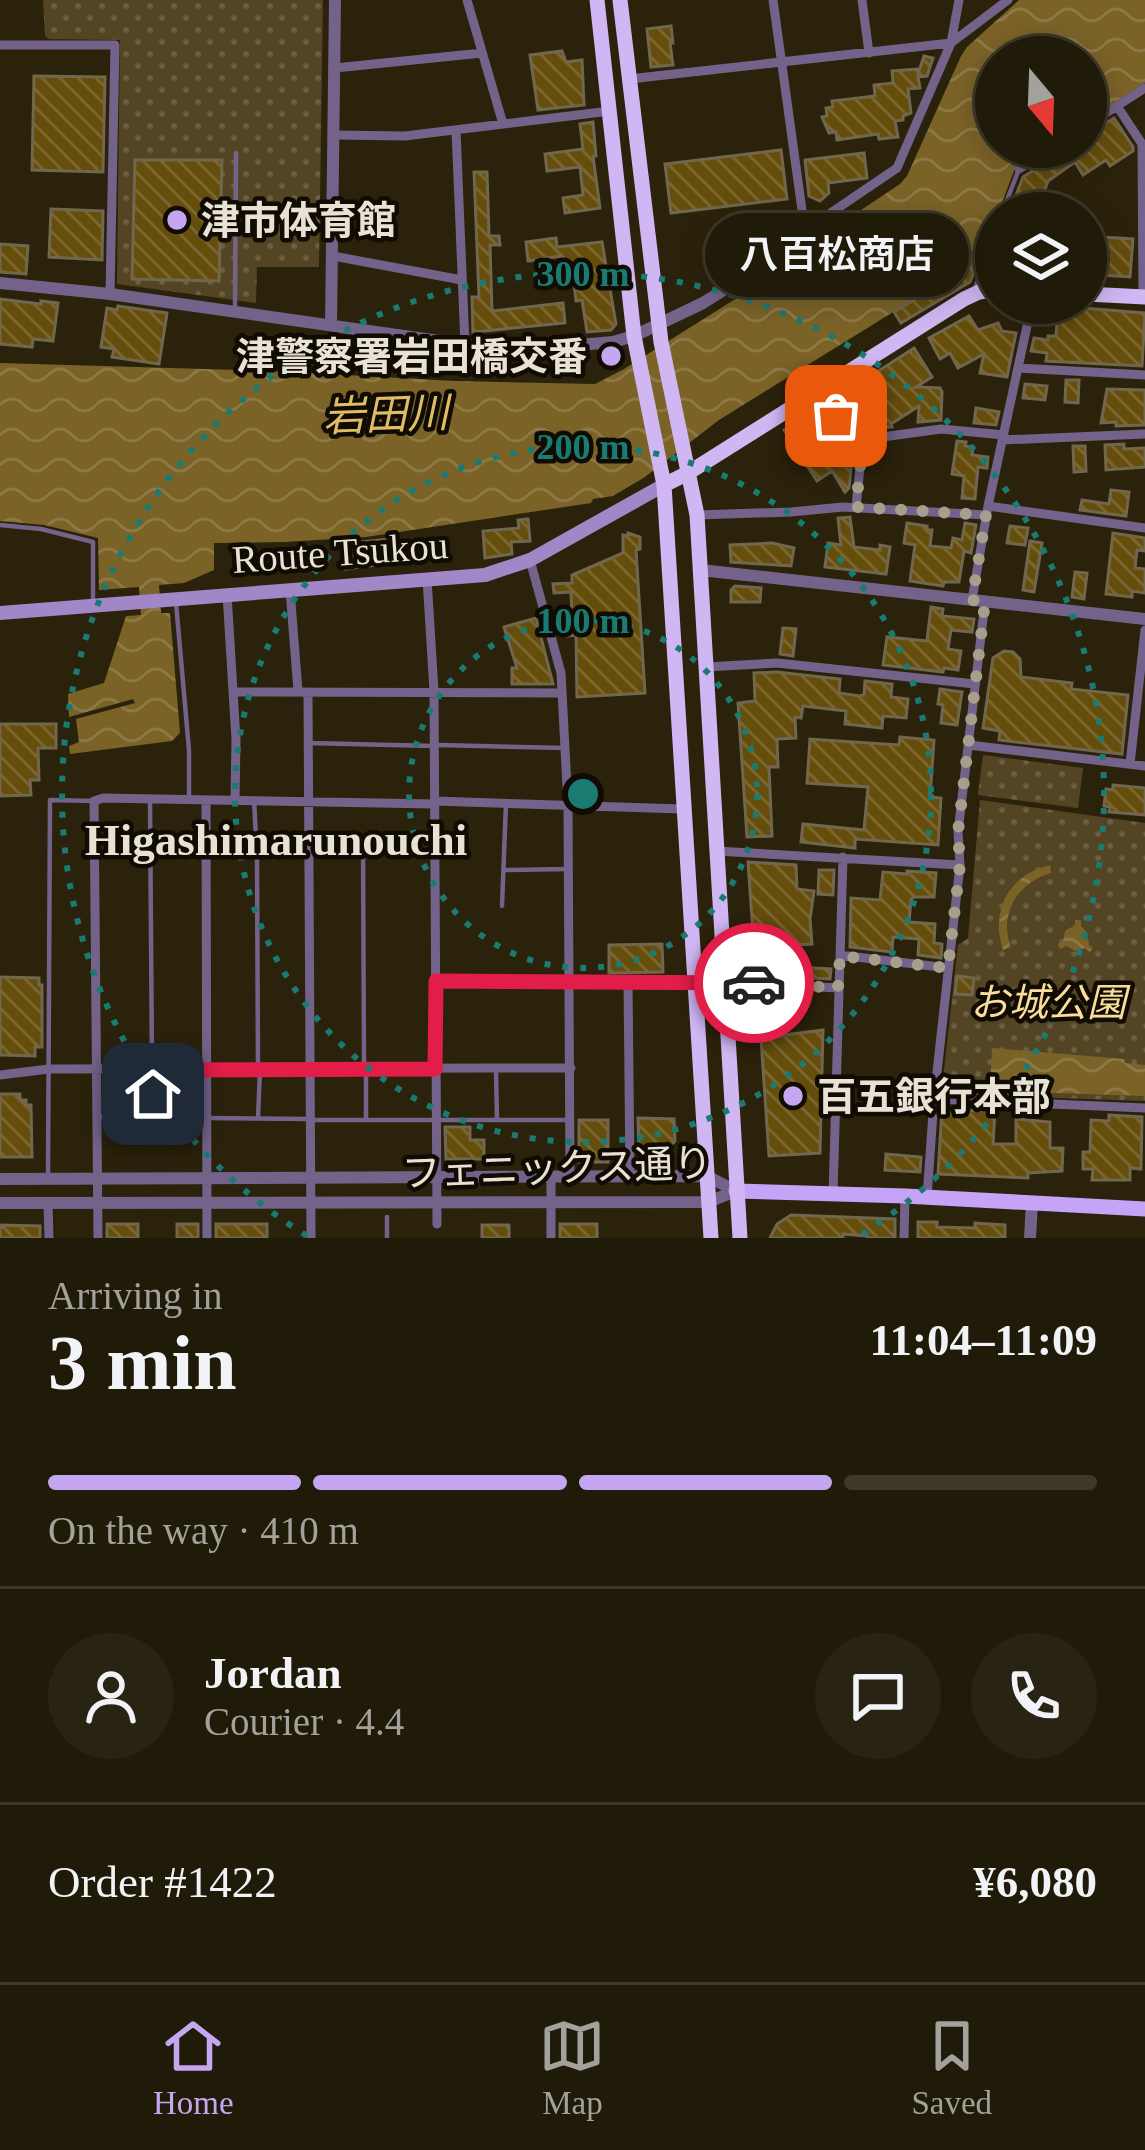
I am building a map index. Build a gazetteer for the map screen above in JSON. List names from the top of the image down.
{
  "streets": {
    "main road": ["Route Tsukou"],
    "street": ["フェニックス通り"]
  },
  "districts": ["Higashimarunouchi"],
  "water": ["岩田川"],
  "parks": ["お城公園"],
  "places": [
    "津市体育館",
    "津警察署岩田橋交番",
    "八百松商店",
    "百五銀行本部"
  ],
  "north": "bottom",
  "page": {
    "bubble": "八百松商店",
    "heading": ["3 min", "Arriving in", "11:04–11:09"],
    "panel": [
      "Jordan",
      "Courier · 4.4",
      "Order #1422",
      "¥6,080"
    ],
    "bar": "On the way · 410 m",
    "tabs": ["Home", "Map", "Saved"]
  },
  "rings": ["300 m", "200 m", "100 m"]
}
